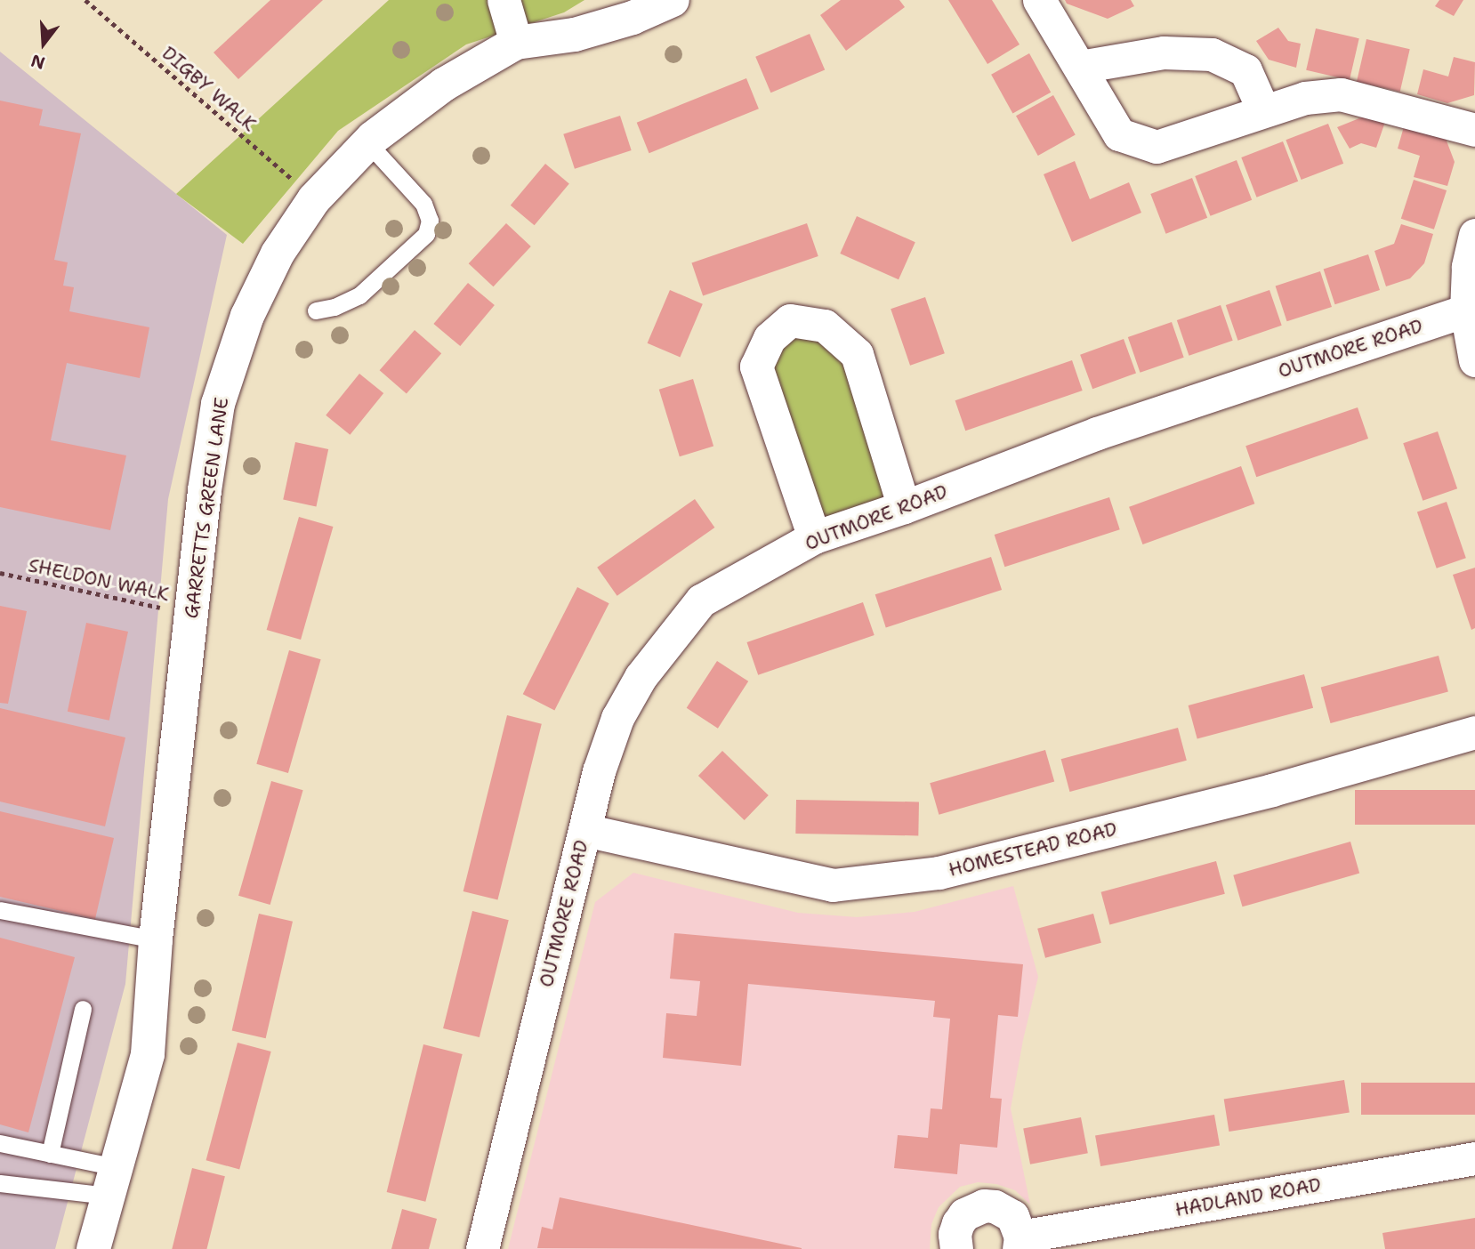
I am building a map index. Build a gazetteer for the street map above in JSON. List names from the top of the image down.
{
  "streets": {
    "street": [
      "OUTMORE ROAD",
      "GARRETTS GREEN LANE",
      "HOMESTEAD ROAD",
      "HADLAND ROAD"
    ],
    "path": ["DIGBY WALK", "SHELDON WALK"]
  },
  "crossings": [
    ["DIGBY WALK", "GARRETTS GREEN LANE"],
    ["OUTMORE ROAD", "HOMESTEAD ROAD"],
    ["GARRETTS GREEN LANE", "SHELDON WALK"]
  ],
  "north": "bottom"
}
